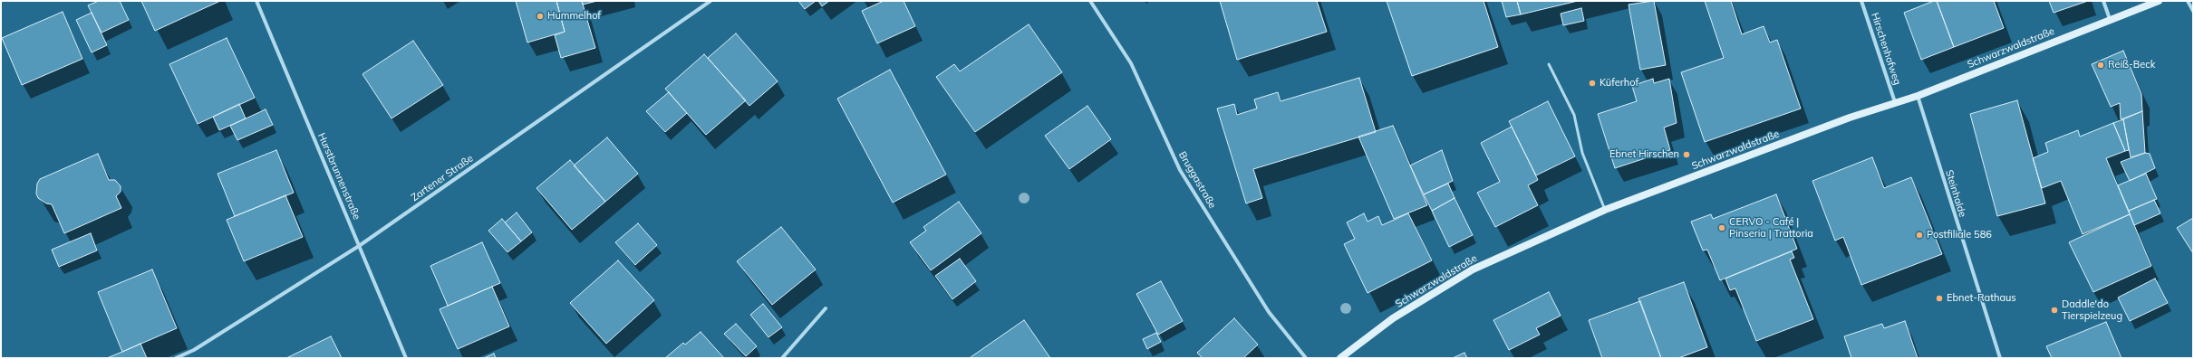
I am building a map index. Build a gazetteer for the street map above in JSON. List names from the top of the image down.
{
  "streets": {
    "main road": ["Schwarzwaldstraße"],
    "street": [
      "Hirschenhofweg",
      "Hurstbrunnenstraße",
      "Zartener Straße",
      "Bruggastraße",
      "Steinhalde"
    ]
  },
  "crossings": [
    ["Schwarzwaldstraße", "Hirschenhofweg"],
    ["Schwarzwaldstraße", "Steinhalde"],
    ["Hurstbrunnenstraße", "Zartener Straße"]
  ],
  "places": [
    "Hummelhof",
    "Reiß-Beck",
    "Küferhof",
    "Ebnet Hirschen",
    "CERVO - Café | Pinseria | Trattoria",
    "Postfiliale 586",
    "Ebnet-Rathaus",
    "Daddle'do Tierspielzeug"
  ]
}
